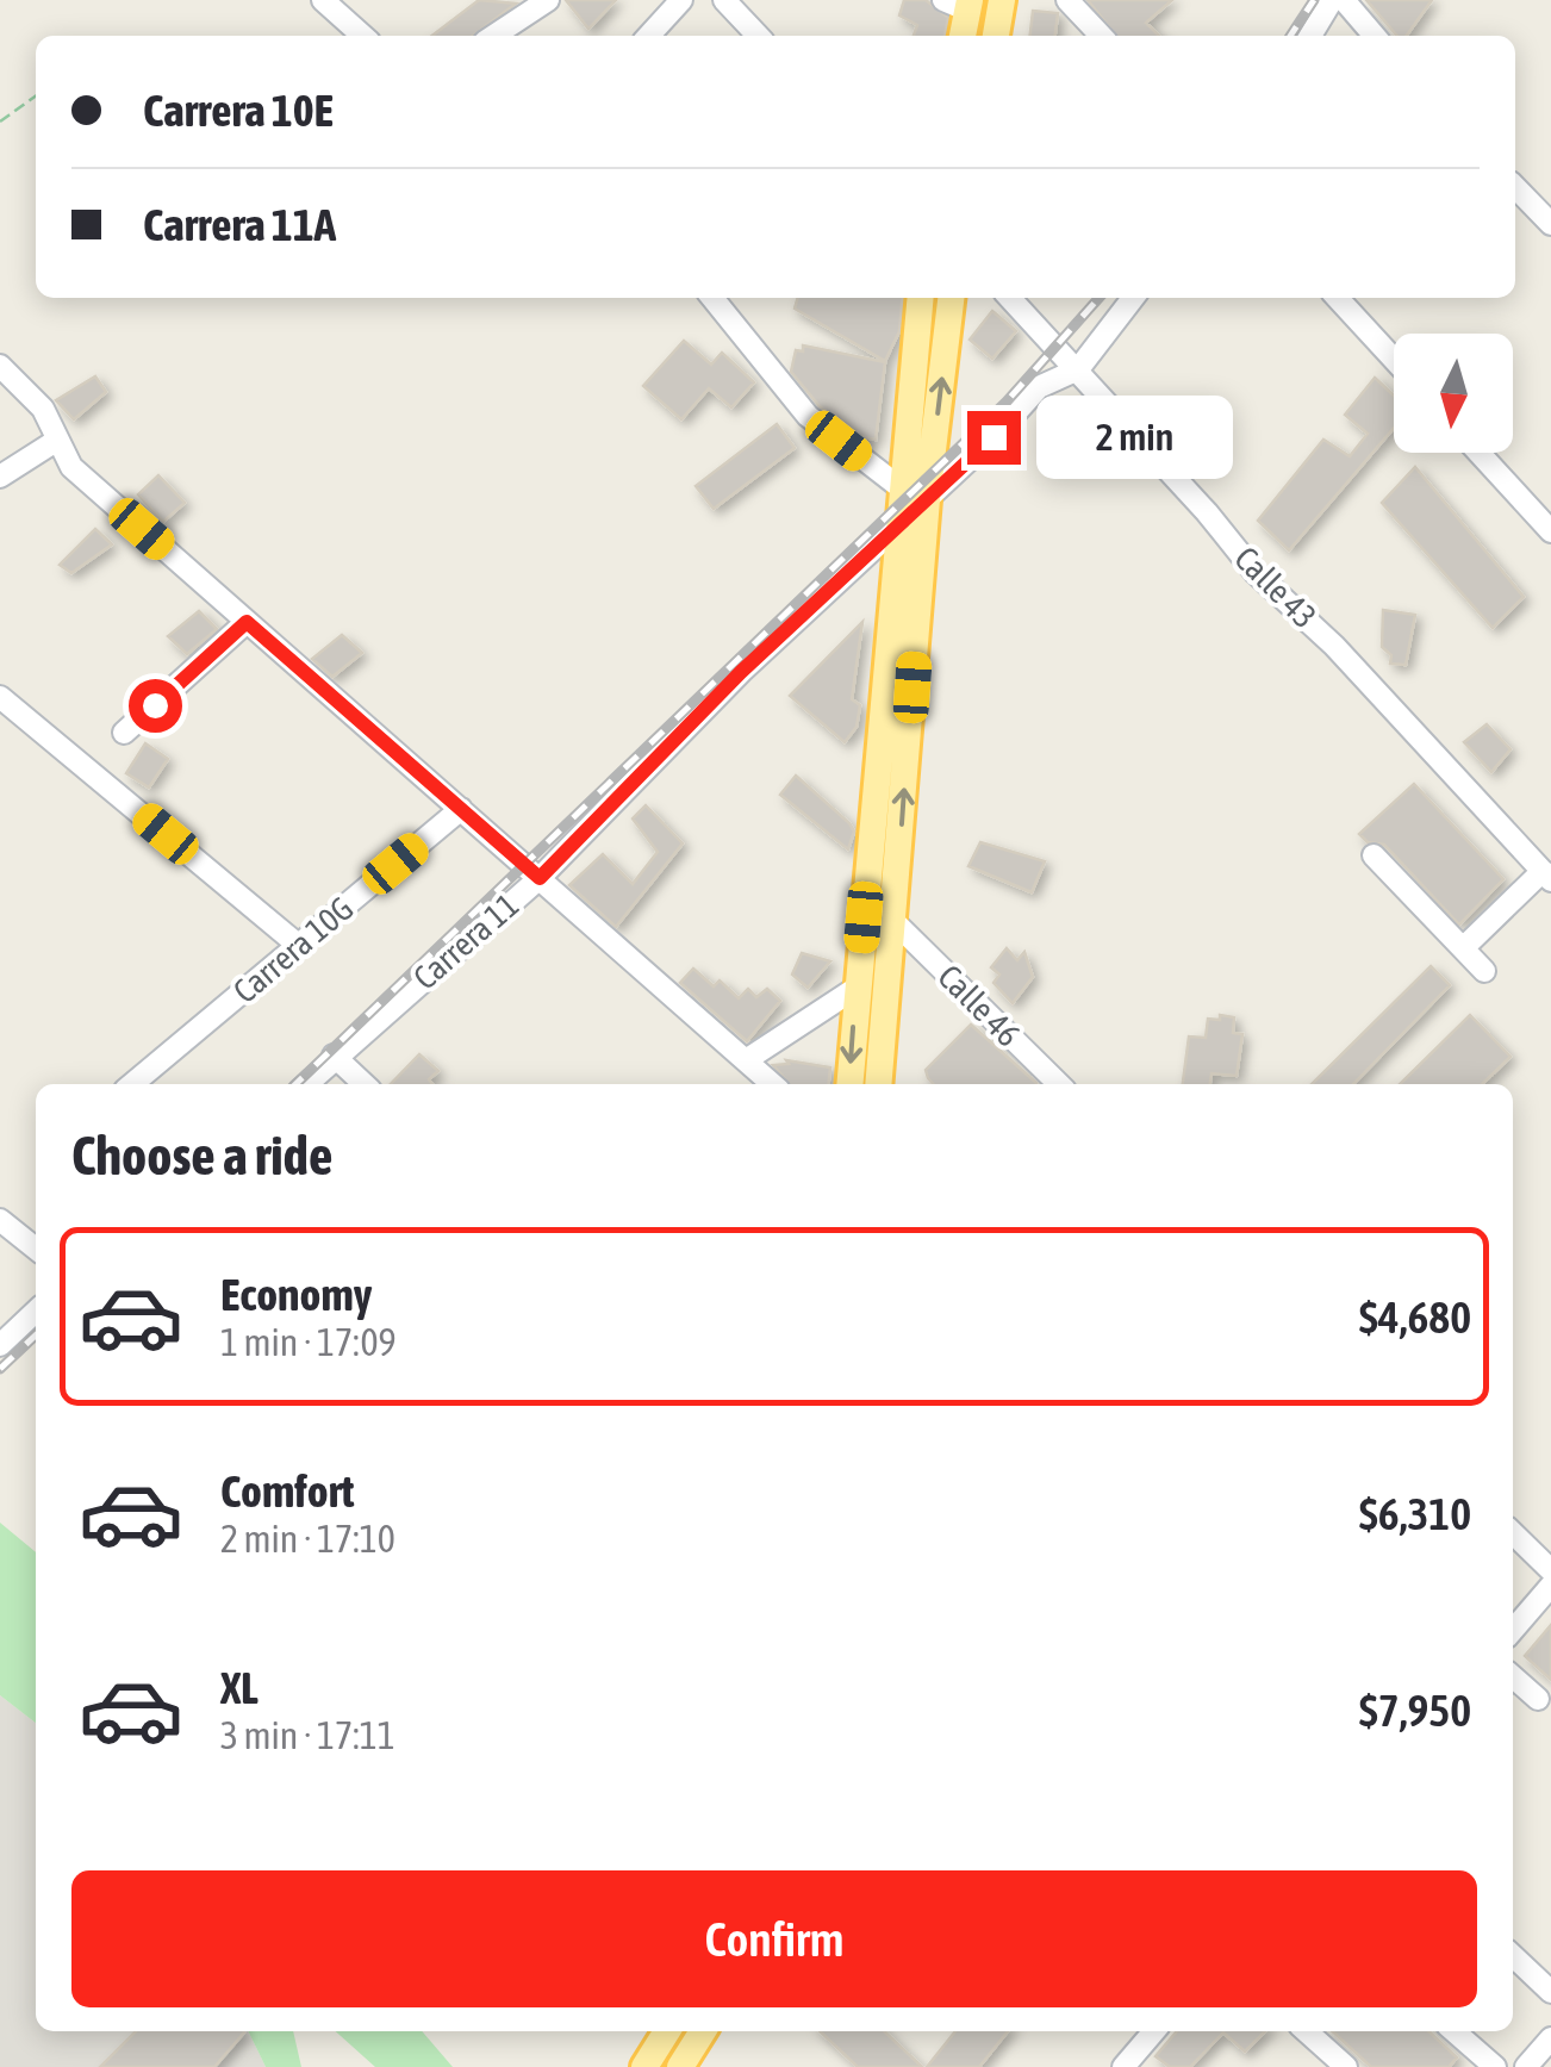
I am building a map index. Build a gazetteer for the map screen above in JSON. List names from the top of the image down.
{
  "streets": {
    "street": [
      "Calle 43",
      "Carrera 11",
      "Carrera 10G",
      "Calle 46"
    ]
  },
  "north": "bottom",
  "page": {
    "banner": ["Carrera 10E", "Carrera 11A"],
    "bubble": "2 min",
    "heading": "Choose a ride",
    "list": [
      {
        "name": "Economy",
        "note": "1 min · 17:09",
        "value": "$4,680"
      },
      {
        "name": "Comfort",
        "note": "2 min · 17:10",
        "value": "$6,310"
      },
      {
        "name": "XL",
        "note": "3 min · 17:11",
        "value": "$7,950"
      }
    ],
    "buttons": "Confirm"
  }
}
